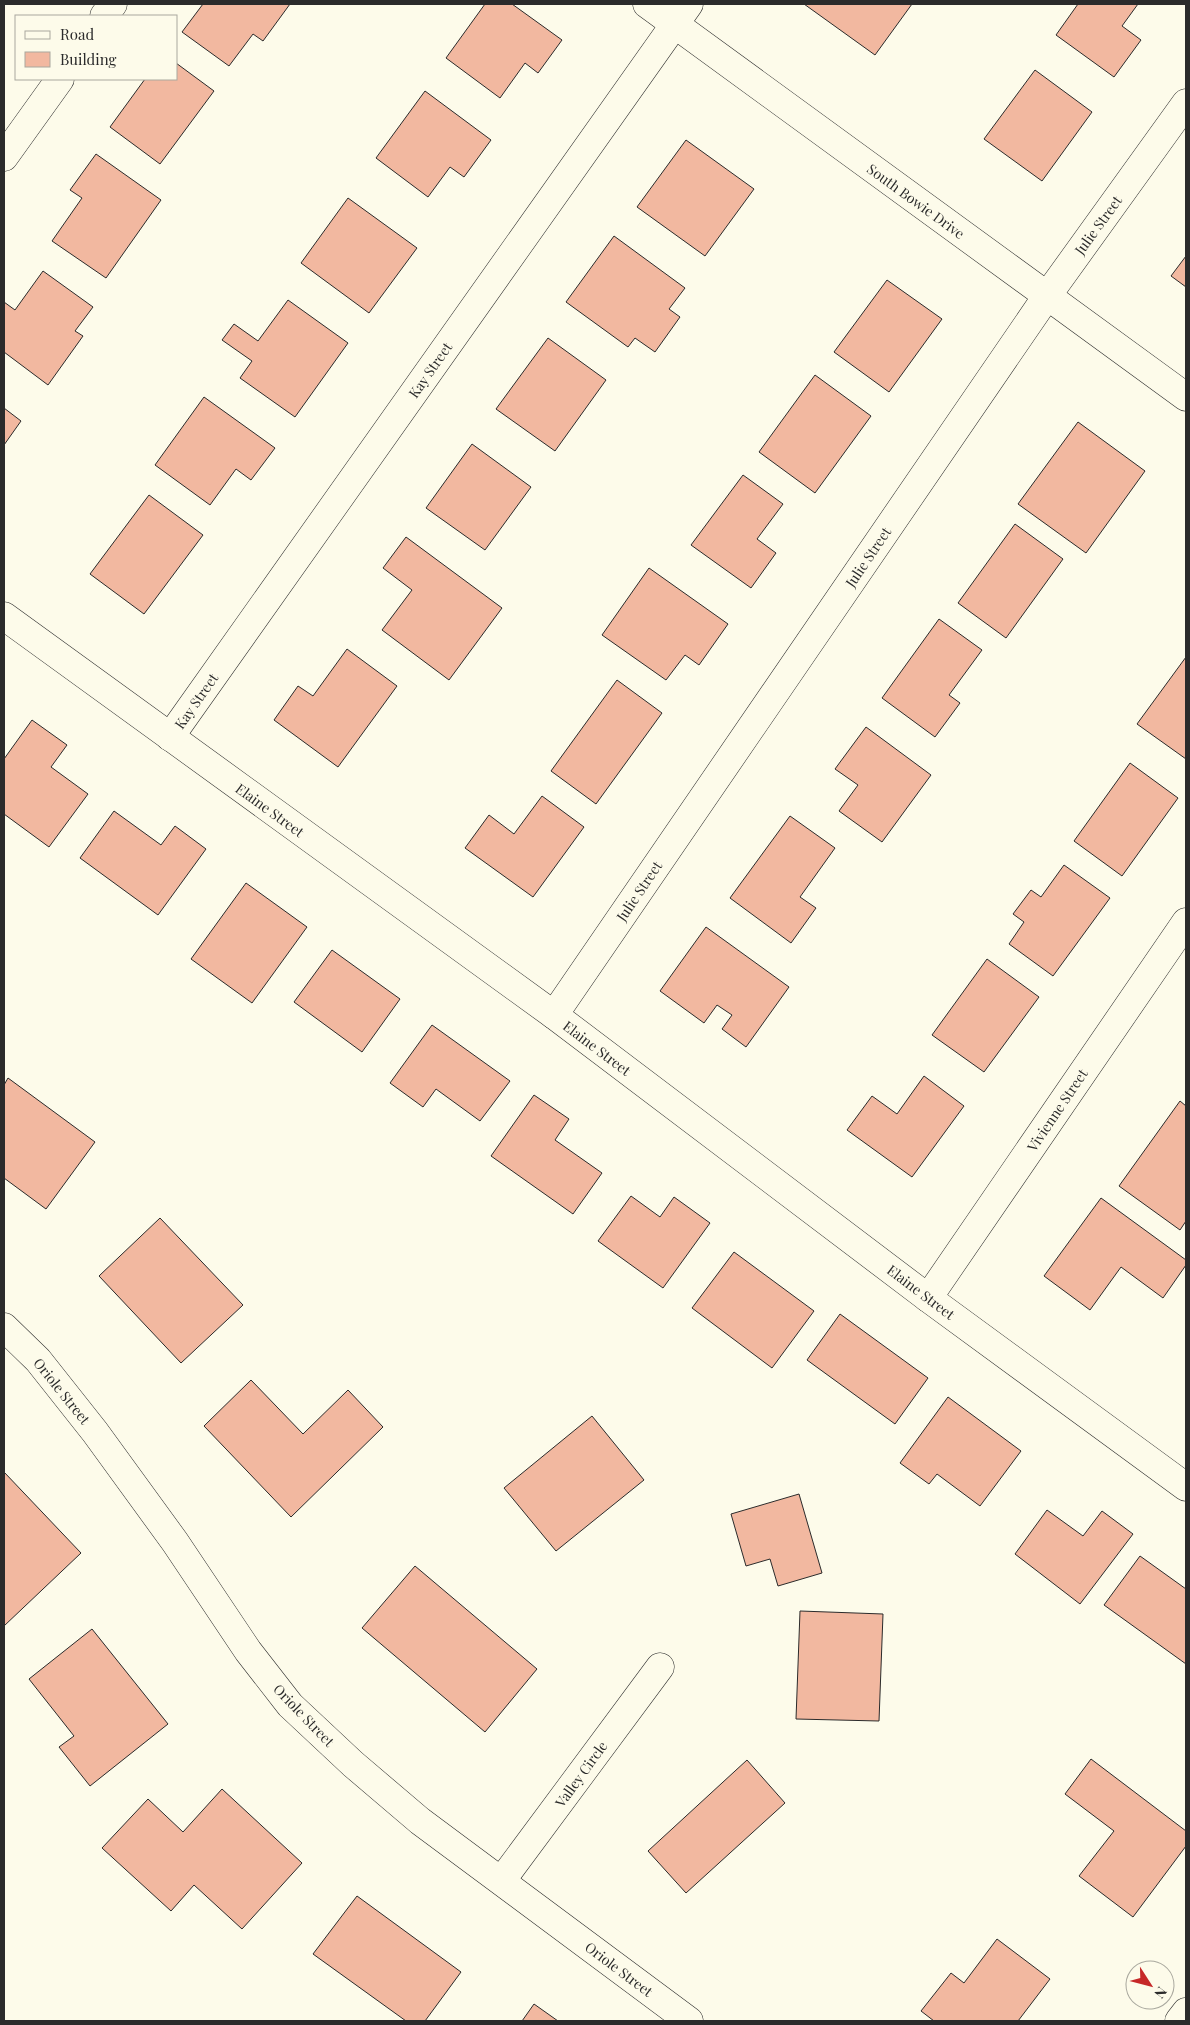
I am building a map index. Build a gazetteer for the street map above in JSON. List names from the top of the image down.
{
  "streets": {
    "street": [
      "South Bowie Drive",
      "Julie Street",
      "Kay Street",
      "Elaine Street",
      "Vivienne Street",
      "Oriole Street",
      "Valley Circle"
    ]
  },
  "crossings": [
    ["South Bowie Drive", "Julie Street"],
    ["South Bowie Drive", "Kay Street"],
    ["Julie Street", "Elaine Street"],
    ["Kay Street", "Elaine Street"],
    ["Elaine Street", "Vivienne Street"],
    ["Oriole Street", "Valley Circle"]
  ],
  "legend": ["Road", "Building"],
  "north": "bottom right"
}
